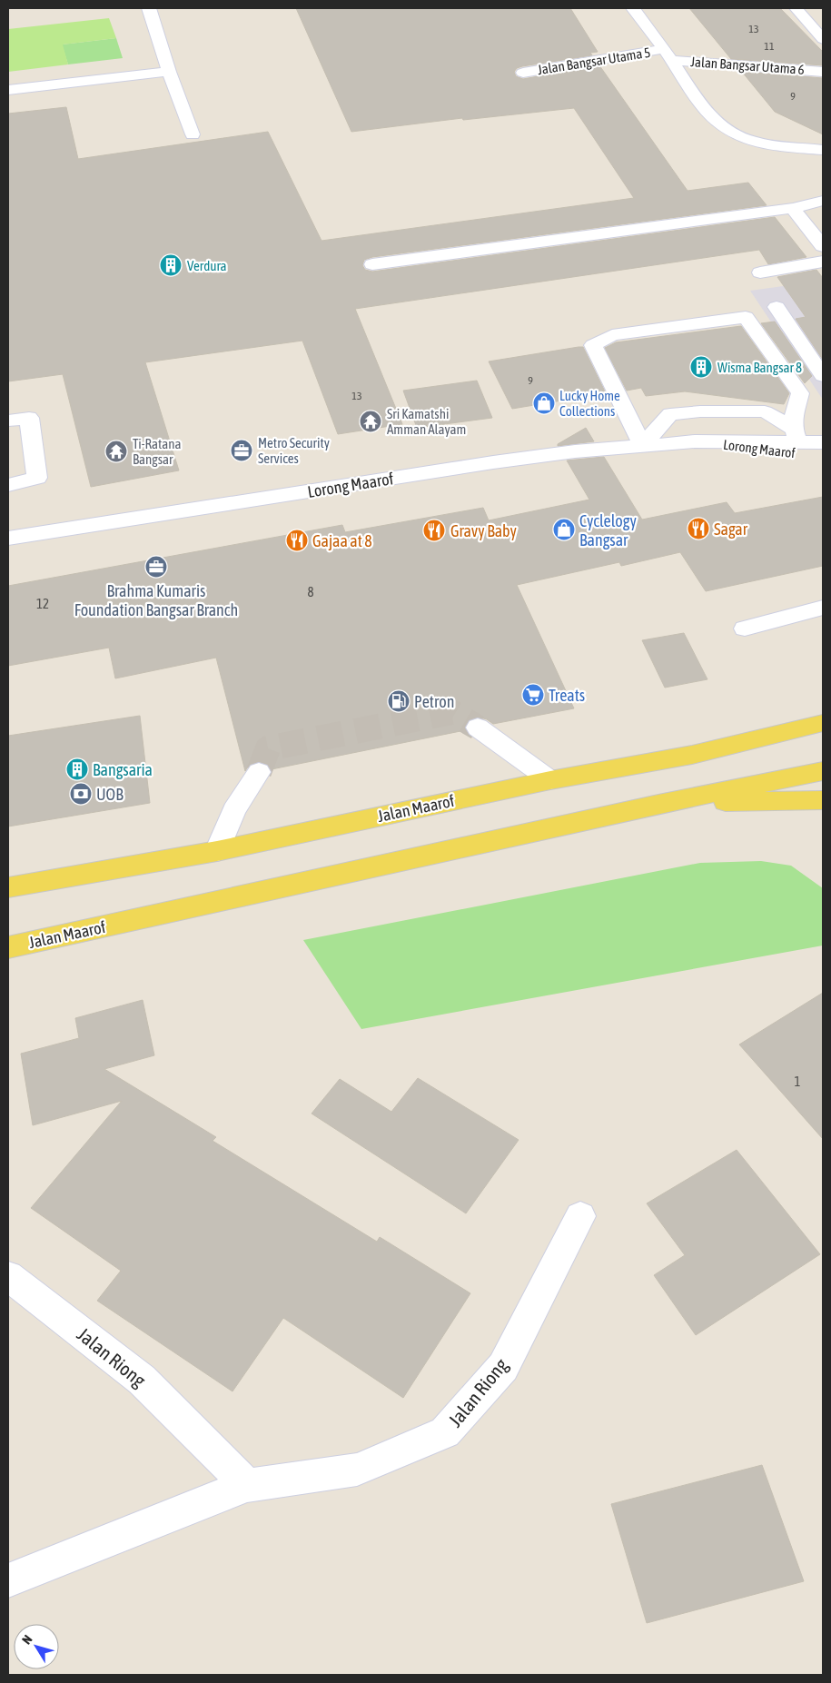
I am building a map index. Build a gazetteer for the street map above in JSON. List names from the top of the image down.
{
  "streets": {
    "main road": ["Jalan Maarof"],
    "street": [
      "Jalan Bangsar Utama 5",
      "Jalan Bangsar Utama 6",
      "Lorong Maarof",
      "Jalan Riong"
    ]
  },
  "crossings": [
    ["Jalan Bangsar Utama 5", "Jalan Bangsar Utama 6"]
  ],
  "places": {
    "building": ["Verdura", "Wisma Bangsar 8", "Bangsaria"],
    "shop": ["Lucky Home Collections", "Cyclelogy Bangsar"],
    "temple": ["Sri Kamatshi Amman Alayam", "Ti-Ratana Bangsar"],
    "office": ["Metro Security Services", "Brahma Kumaris Foundation Bangsar Branch"],
    "restaurant": ["Sagar", "Gravy Baby", "Gajaa at 8"],
    "supermarket": ["Treats"],
    "fuel station": ["Petron"],
    "bank": ["UOB"]
  },
  "house_numbers": [
    "13",
    "11",
    "9",
    "9",
    "13",
    "8",
    "12",
    "1"
  ],
  "north": "top left"
}
